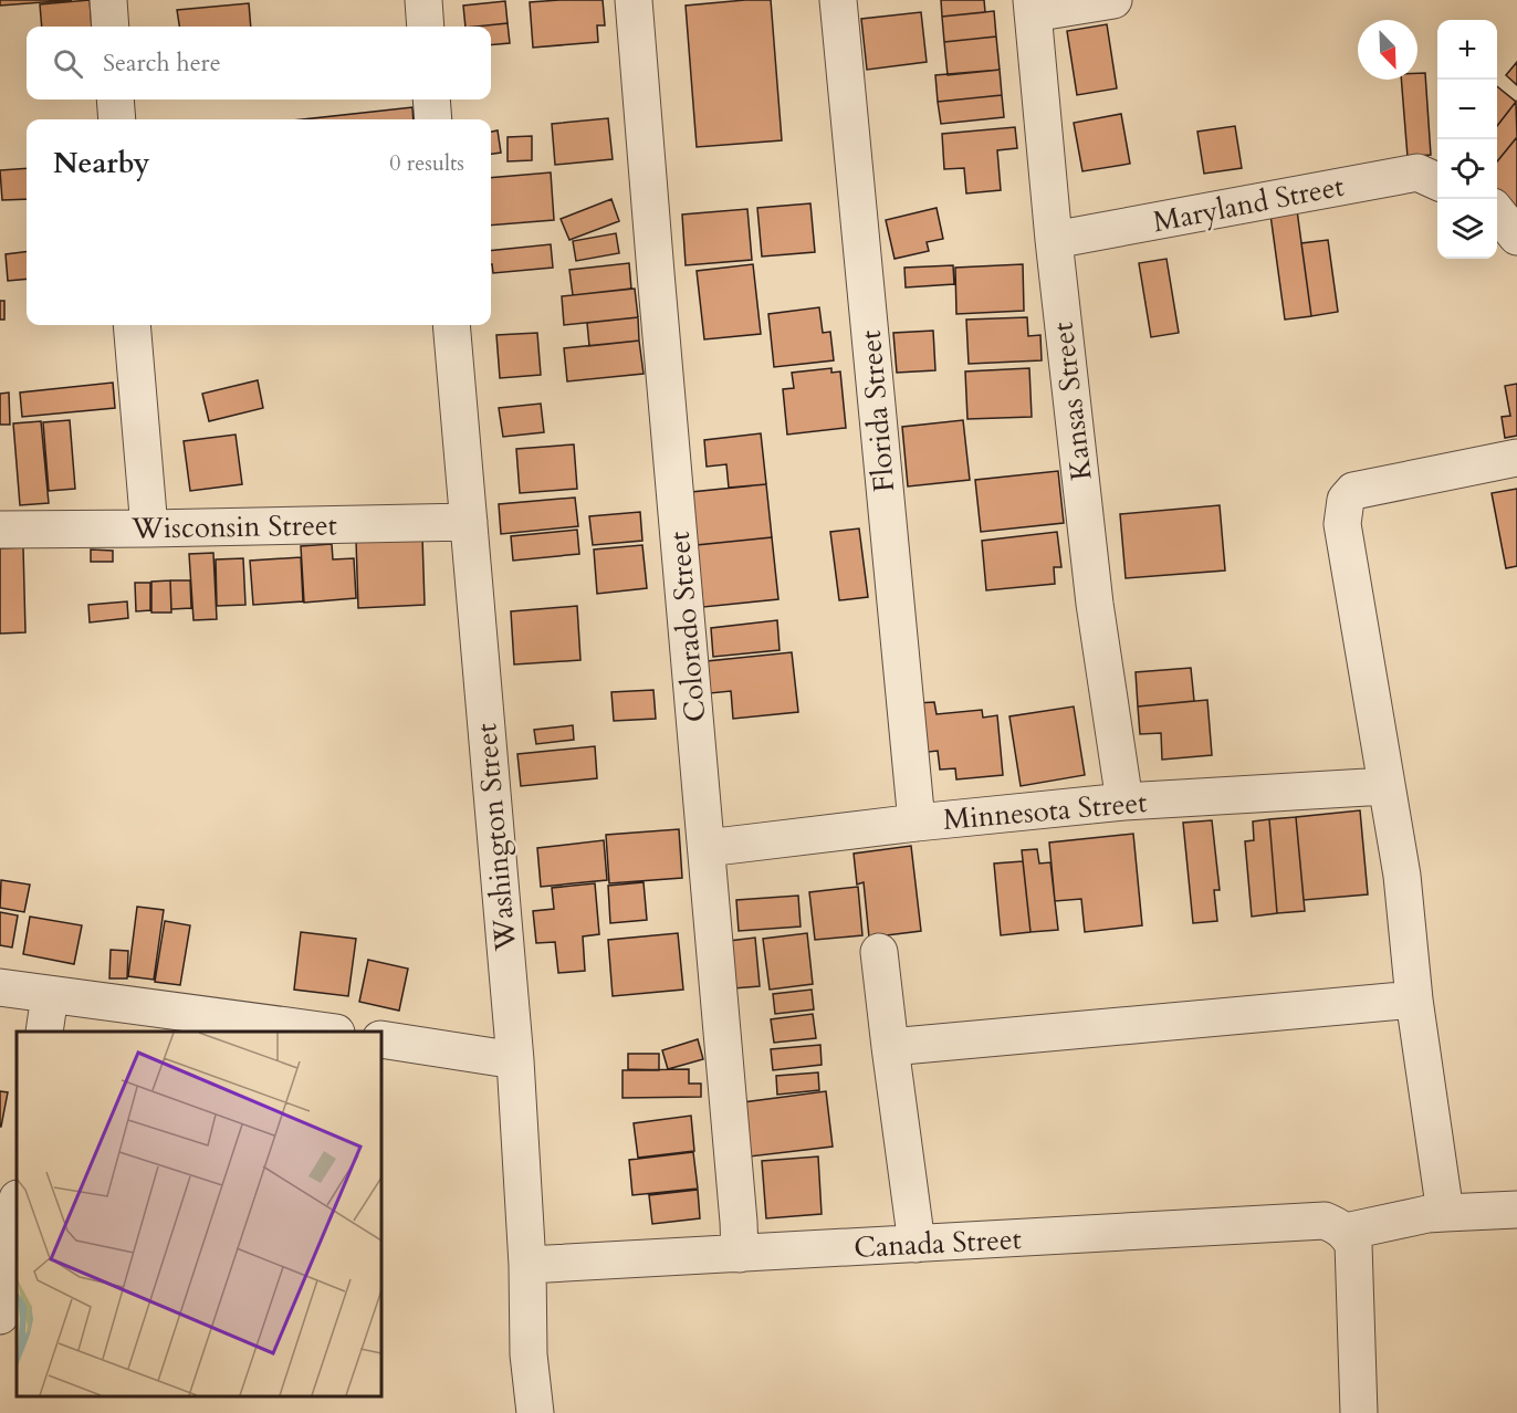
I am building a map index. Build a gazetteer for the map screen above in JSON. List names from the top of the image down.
{
  "streets": {
    "street": [
      "Maryland Street",
      "Kansas Street",
      "Florida Street",
      "Wisconsin Street",
      "Colorado Street",
      "Minnesota Street",
      "Washington Street",
      "Canada Street"
    ]
  },
  "crossings": [
    ["Maryland Street", "Kansas Street"],
    ["Kansas Street", "Minnesota Street"],
    ["Florida Street", "Minnesota Street"],
    ["Wisconsin Street", "Washington Street"],
    ["Colorado Street", "Minnesota Street"],
    ["Colorado Street", "Canada Street"],
    ["Washington Street", "Canada Street"]
  ],
  "north": "bottom right",
  "page": {
    "map_buttons": ["+", "−"],
    "search": "Search here",
    "heading": ["Nearby", "0 results"]
  }
}
